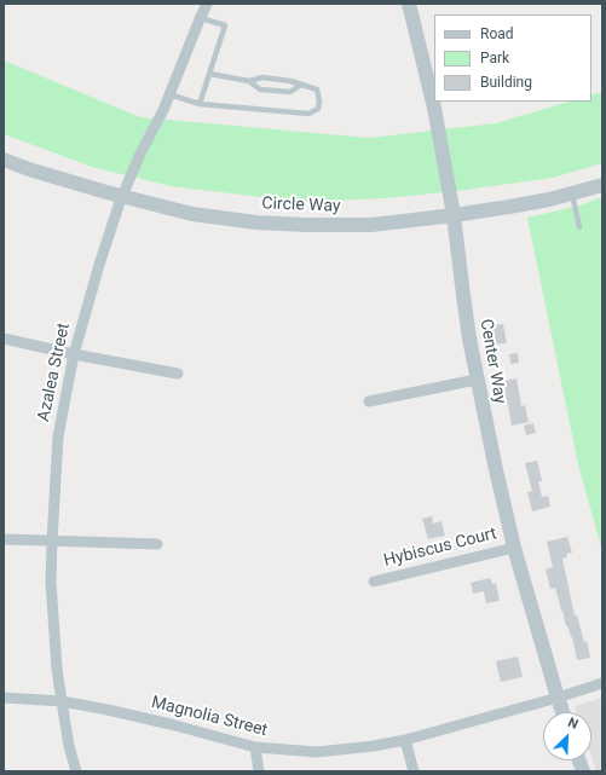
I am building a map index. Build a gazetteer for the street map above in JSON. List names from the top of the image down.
{
  "streets": {
    "street": [
      "Circle Way",
      "Center Way",
      "Azalea Street",
      "Hybiscus Court",
      "Magnolia Street"
    ]
  },
  "crossings": [
    ["Circle Way", "Center Way"],
    ["Circle Way", "Azalea Street"],
    ["Center Way", "Hybiscus Court"],
    ["Center Way", "Magnolia Street"],
    ["Azalea Street", "Magnolia Street"]
  ],
  "legend": ["Road", "Park", "Building"],
  "north": "top right"
}
